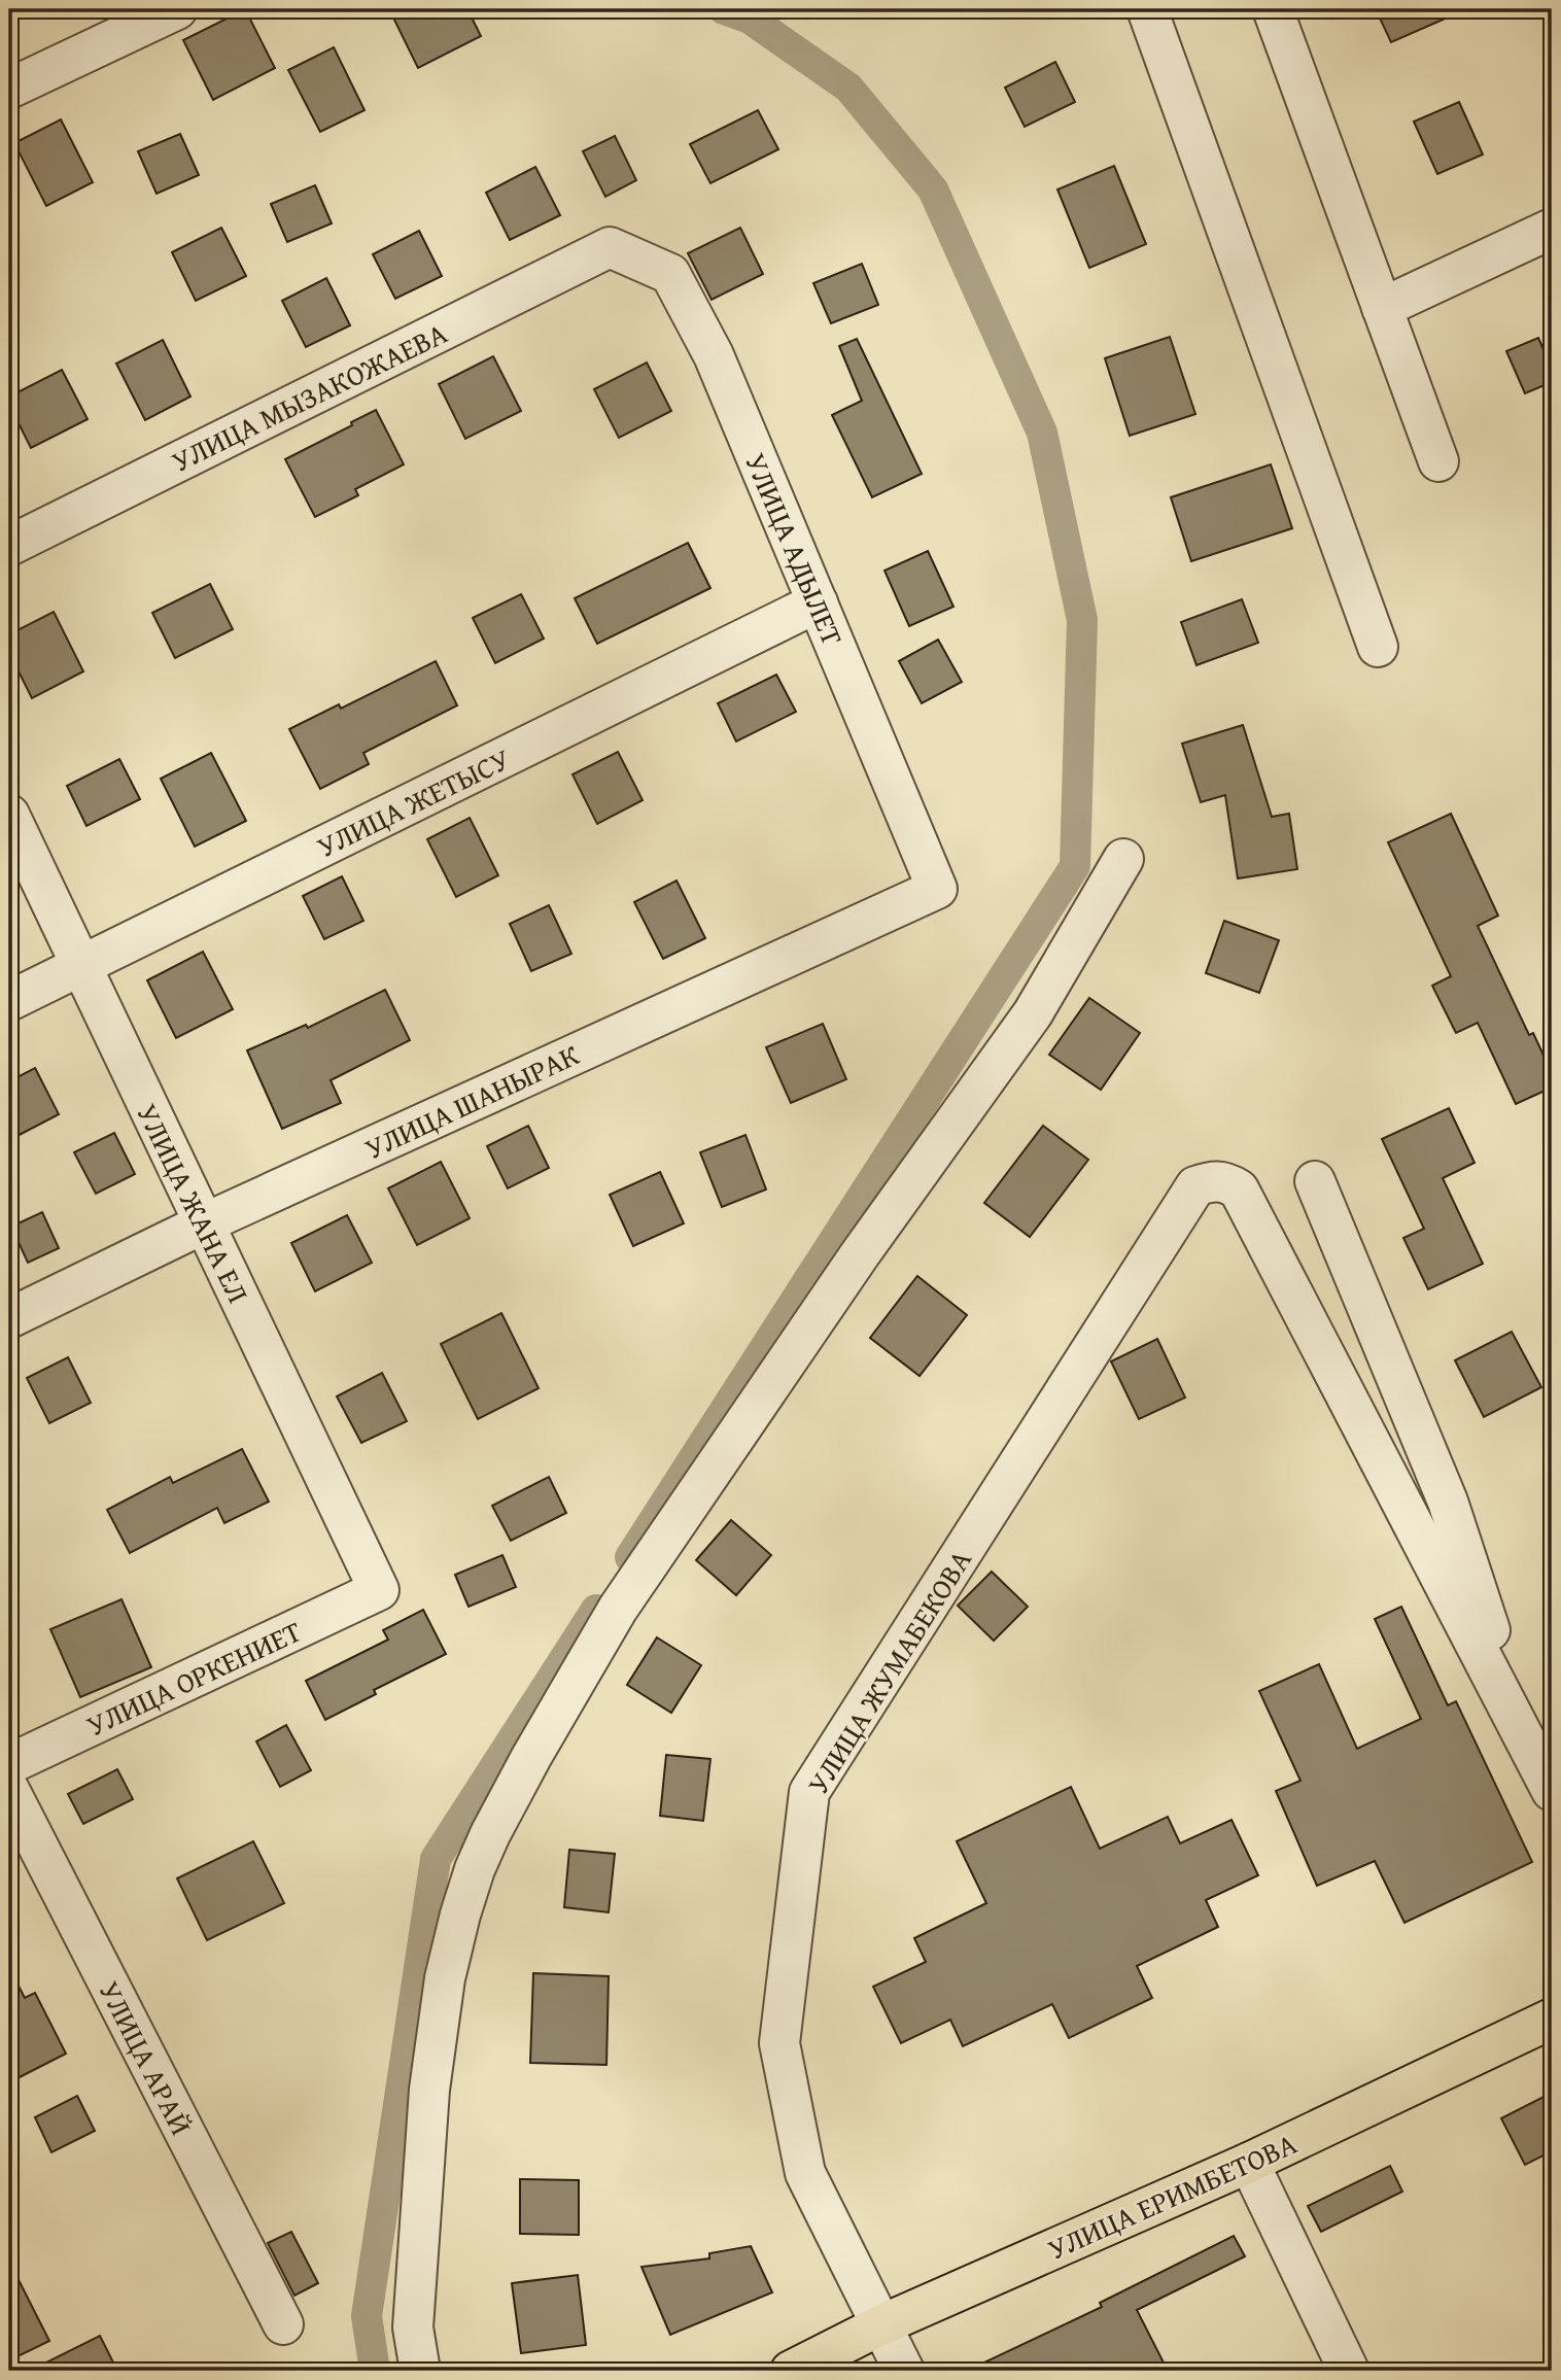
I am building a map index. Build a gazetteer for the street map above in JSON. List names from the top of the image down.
{
  "streets": {
    "main road": ["УЛИЦА ЕРИМБЕТОВА"],
    "street": [
      "УЛИЦА МЫЗАКОЖАЕВА",
      "УЛИЦА АДЫЛЕТ",
      "УЛИЦА ЖЕТЫСУ",
      "УЛИЦА ШАНЫРАК",
      "УЛИЦА ЖАНА ЕЛ",
      "УЛИЦА ЖУМАБЕКОВА",
      "УЛИЦА ОРКЕНИЕТ",
      "УЛИЦА АРАЙ"
    ]
  },
  "crossings": [
    ["УЛИЦА МЫЗАКОЖАЕВА", "УЛИЦА АДЫЛЕТ"],
    ["УЛИЦА АДЫЛЕТ", "УЛИЦА ЖЕТЫСУ"],
    ["УЛИЦА АДЫЛЕТ", "УЛИЦА ШАНЫРАК"],
    ["УЛИЦА ЖЕТЫСУ", "УЛИЦА ЖАНА ЕЛ"],
    ["УЛИЦА ШАНЫРАК", "УЛИЦА ЖАНА ЕЛ"],
    ["УЛИЦА ЖАНА ЕЛ", "УЛИЦА ОРКЕНИЕТ"],
    ["УЛИЦА ЖУМАБЕКОВА", "УЛИЦА ЕРИМБЕТОВА"]
  ]
}
